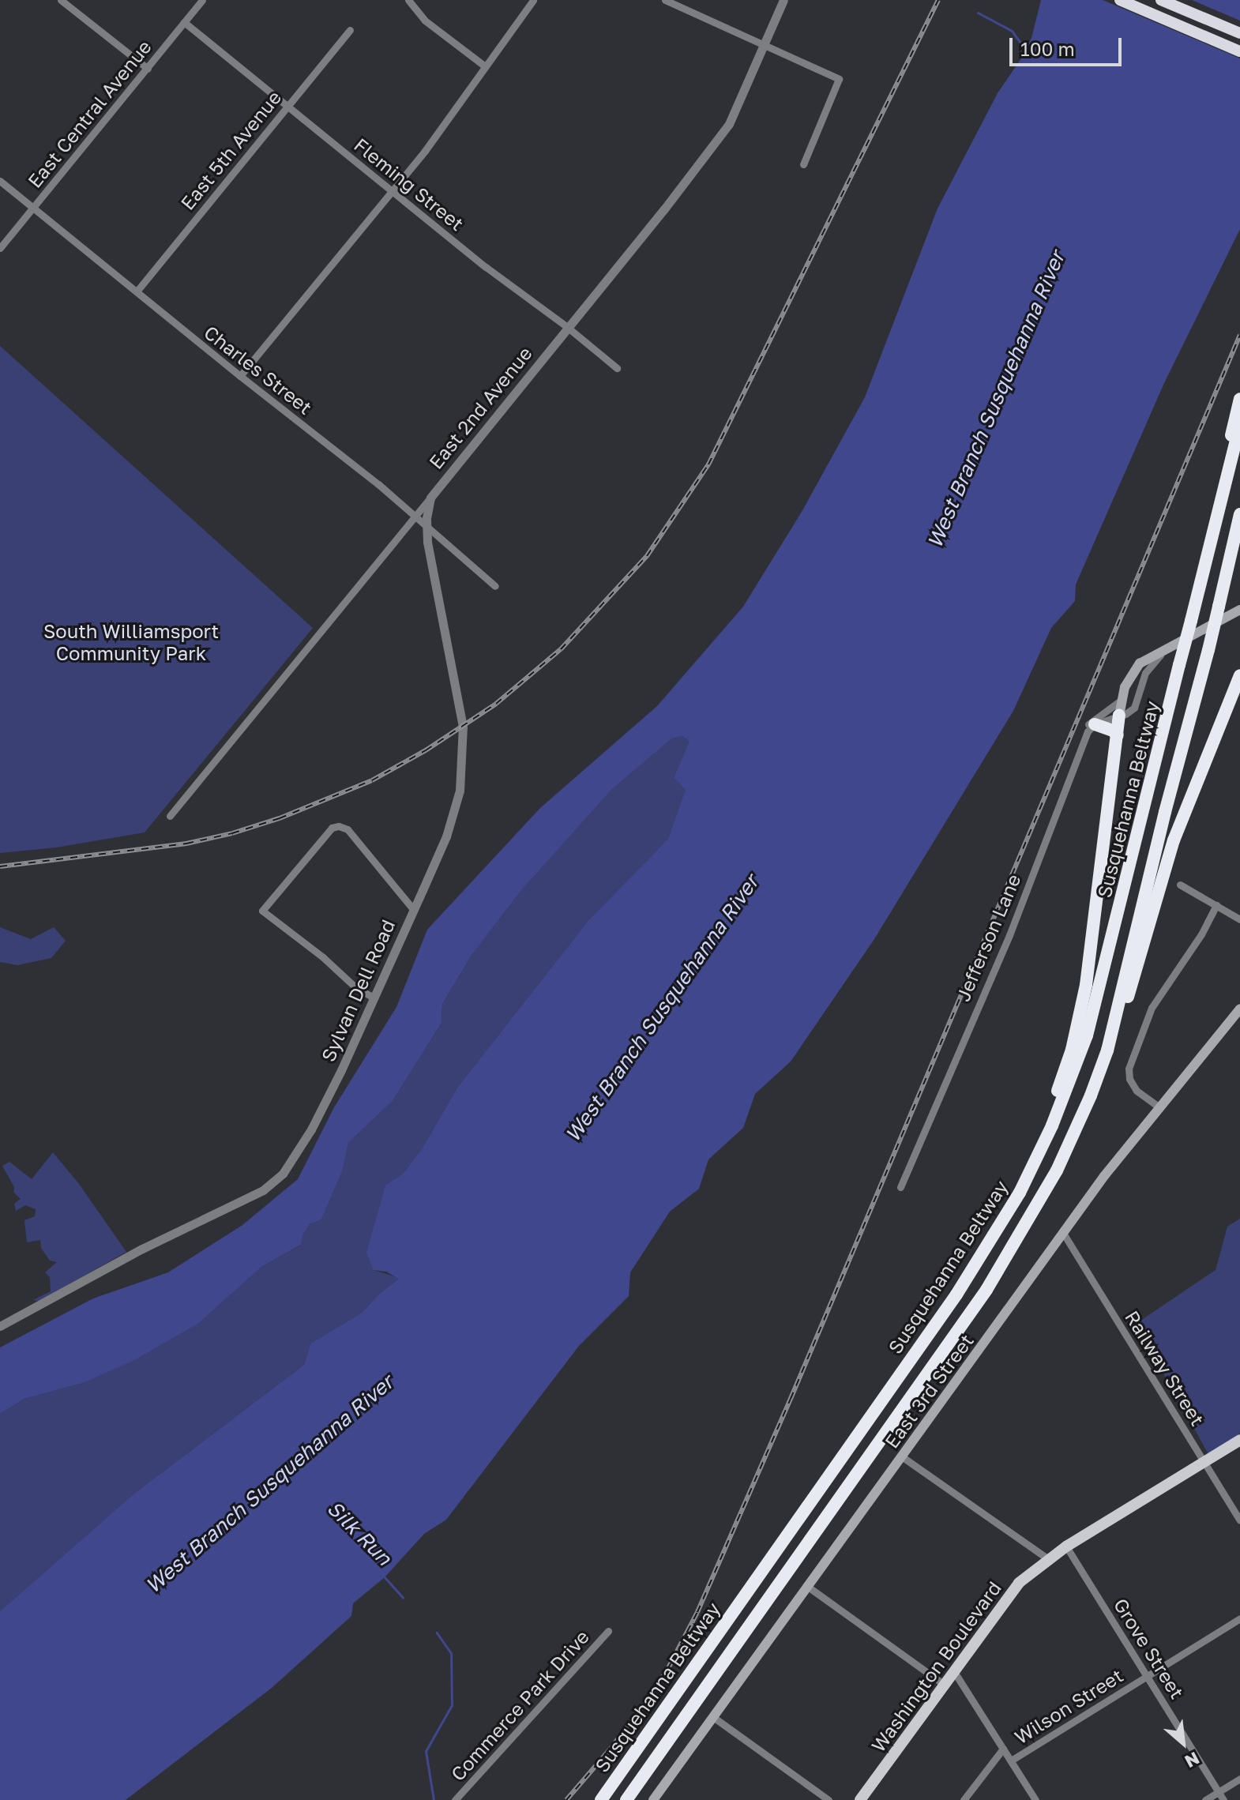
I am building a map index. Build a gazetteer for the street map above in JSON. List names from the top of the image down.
{
  "streets": {
    "highway": ["Susquehanna Beltway"],
    "main road": ["East 3rd Street", "Washington Boulevard"],
    "street": [
      "East Central Avenue",
      "East 5th Avenue",
      "Fleming Street",
      "Charles Street",
      "East 2nd Avenue",
      "Jefferson Lane",
      "Sylvan Dell Road",
      "Railway Street",
      "Grove Street",
      "Commerce Park Drive",
      "Wilson Street"
    ]
  },
  "crossings": [
    ["East Central Avenue", "Fleming Street"],
    ["East Central Avenue", "Charles Street"],
    ["East 5th Avenue", "Fleming Street"],
    ["East 5th Avenue", "Charles Street"],
    ["Fleming Street", "East 2nd Avenue"],
    ["Charles Street", "East 2nd Avenue"],
    ["Charles Street", "Sylvan Dell Road"],
    ["East 2nd Avenue", "Sylvan Dell Road"],
    ["Railway Street", "East 3rd Street"],
    ["Railway Street", "Washington Boulevard"],
    ["Grove Street", "Washington Boulevard"],
    ["Grove Street", "Wilson Street"]
  ],
  "water": ["West Branch Susquehanna River", "Silk Run"],
  "parks": ["South Williamsport Community Park"],
  "scale_bar": "100 m",
  "north": "bottom right"
}
